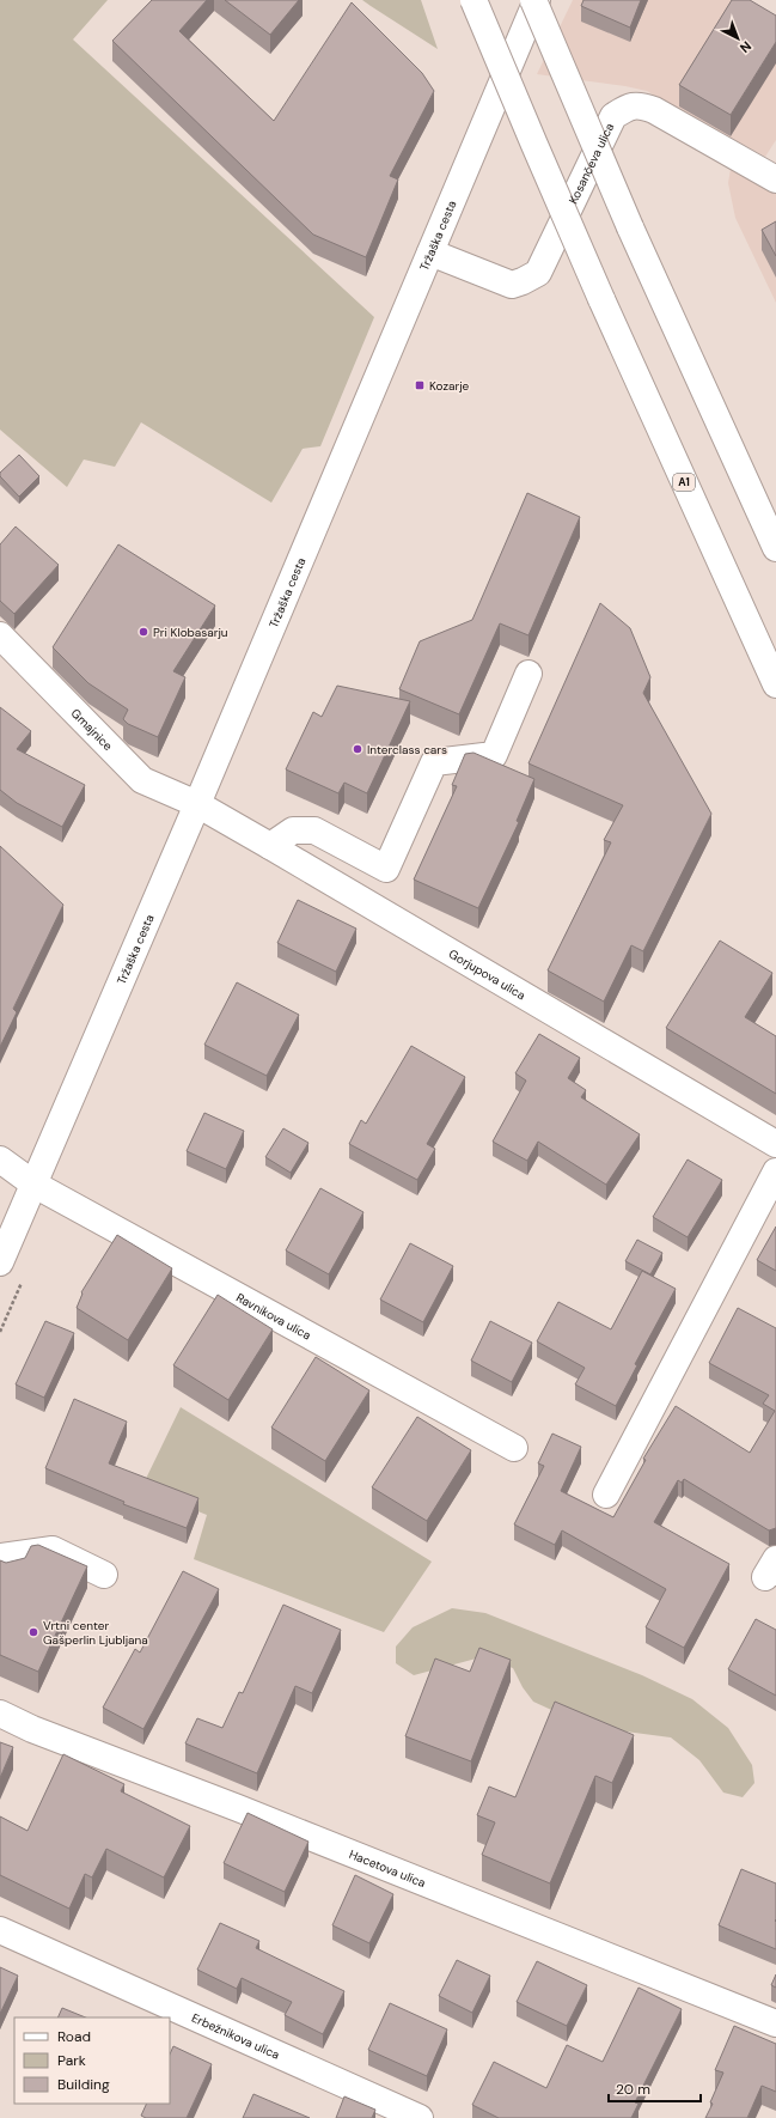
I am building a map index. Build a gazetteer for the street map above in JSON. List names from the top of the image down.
{
  "streets": {
    "main road": [
      "Kosančeva ulica",
      "Tržaška cesta",
      "A1",
      "Gmajnice",
      "Gorjupova ulica",
      "Ravnikova ulica",
      "Hacetova ulica",
      "Erbežnikova ulica"
    ]
  },
  "crossings": [
    ["Kosančeva ulica", "Tržaška cesta"],
    ["Tržaška cesta", "Gmajnice"],
    ["Tržaška cesta", "Gorjupova ulica"],
    ["Tržaška cesta", "Ravnikova ulica"],
    ["Gmajnice", "Gorjupova ulica"]
  ],
  "places": {
    "transit": ["Kozarje"],
    "other": ["Pri Klobasarju", "Interclass cars", "Vrtni center Gašperlin Ljubljana"]
  },
  "legend": ["Road", "Park", "Building"],
  "scale_bar": "20 m",
  "north": "bottom right"
}
